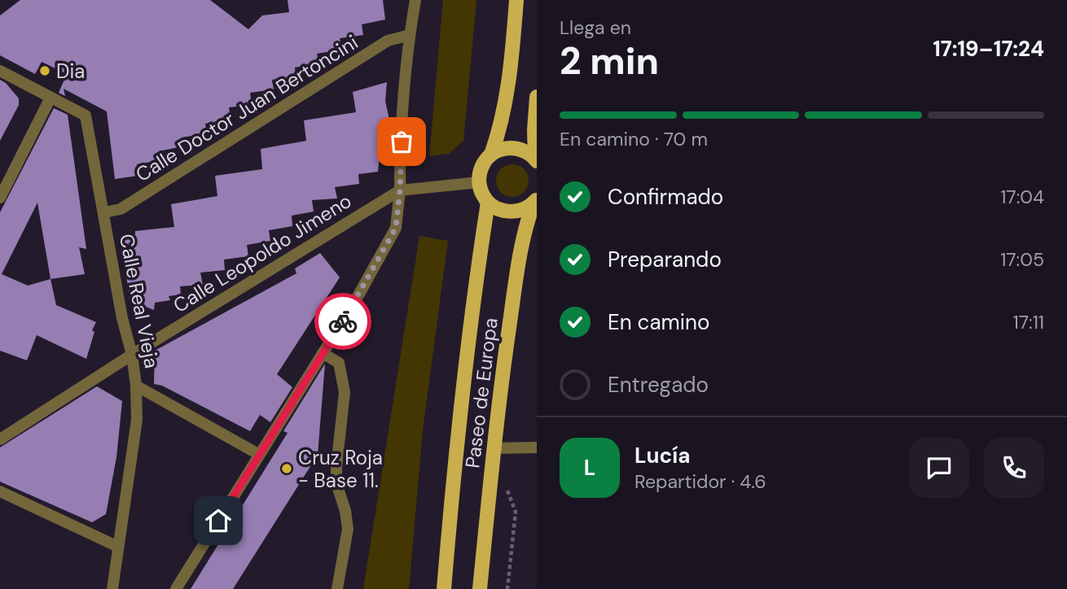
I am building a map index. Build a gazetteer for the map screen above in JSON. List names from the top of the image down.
{
  "streets": {
    "main road": ["Paseo de Europa"],
    "street": ["Calle Doctor Juan Bertoncini", "Calle Leopoldo Jimeno", "Calle Real Vieja"]
  },
  "crossings": [
    ["Calle Doctor Juan Bertoncini", "Calle Real Vieja"],
    ["Calle Leopoldo Jimeno", "Calle Real Vieja"]
  ],
  "places": ["Dia", "Cruz Roja - Base 11."],
  "page": {
    "heading": ["2 min", "Llega en", "17:19–17:24"],
    "panel": ["Lucía", "Repartidor · 4.6"],
    "bar": "En camino · 70 m",
    "list": [
      ["Confirmado", "17:04"],
      ["Preparando", "17:05"],
      ["En camino", "17:11"],
      "Entregado"
    ],
    "round": "L"
  }
}
